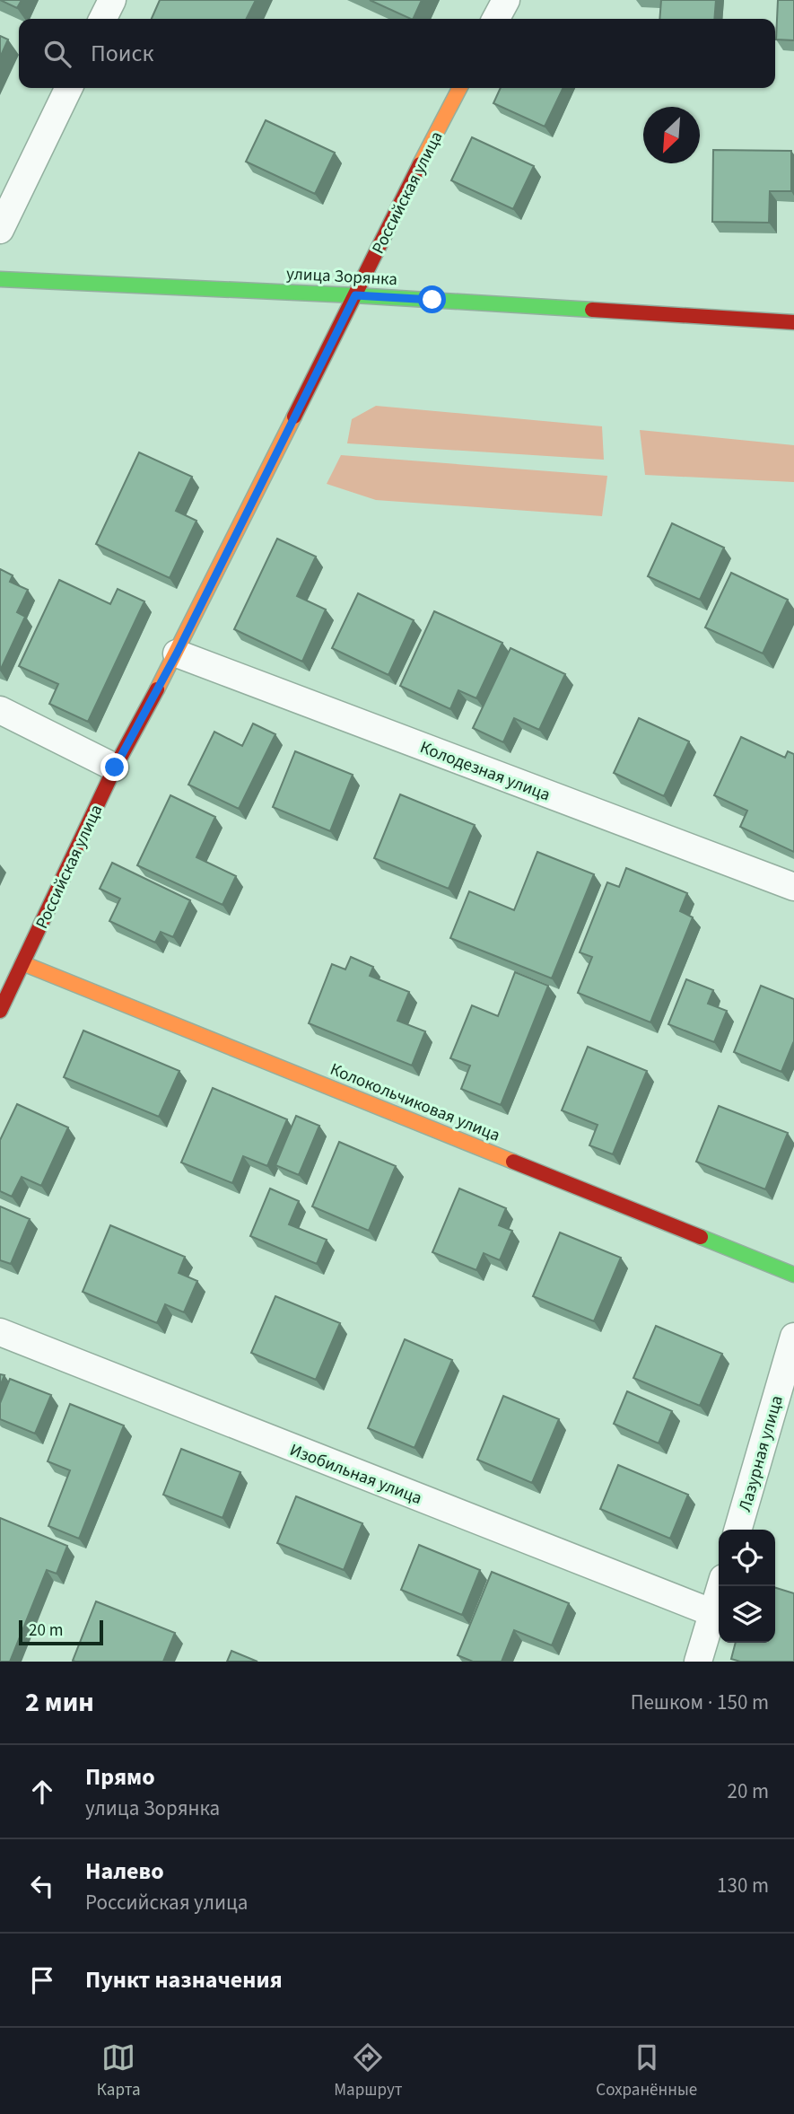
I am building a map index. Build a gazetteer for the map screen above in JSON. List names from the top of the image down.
{
  "streets": {
    "street": [
      "Российская улица",
      "улица Зорянка",
      "Колодезная улица",
      "Колокольчиковая улица",
      "Лазурная улица",
      "Изобильная улица"
    ]
  },
  "crossings": [
    ["Российская улица", "улица Зорянка"],
    ["Российская улица", "Колодезная улица"],
    ["Российская улица", "Колокольчиковая улица"]
  ],
  "scale_bar": "20 m",
  "north": "bottom left",
  "page": {
    "search": "Поиск",
    "scale": "20 m",
    "heading": ["2 мин", "Пешком · 150 m"],
    "list": [
      ["Прямо", "улица Зорянка", "20 m"],
      ["Налево", "Российская улица", "130 m"],
      "Пункт назначения"
    ],
    "nav": ["Карта", "Маршрут", "Сохранённые"]
  }
}
